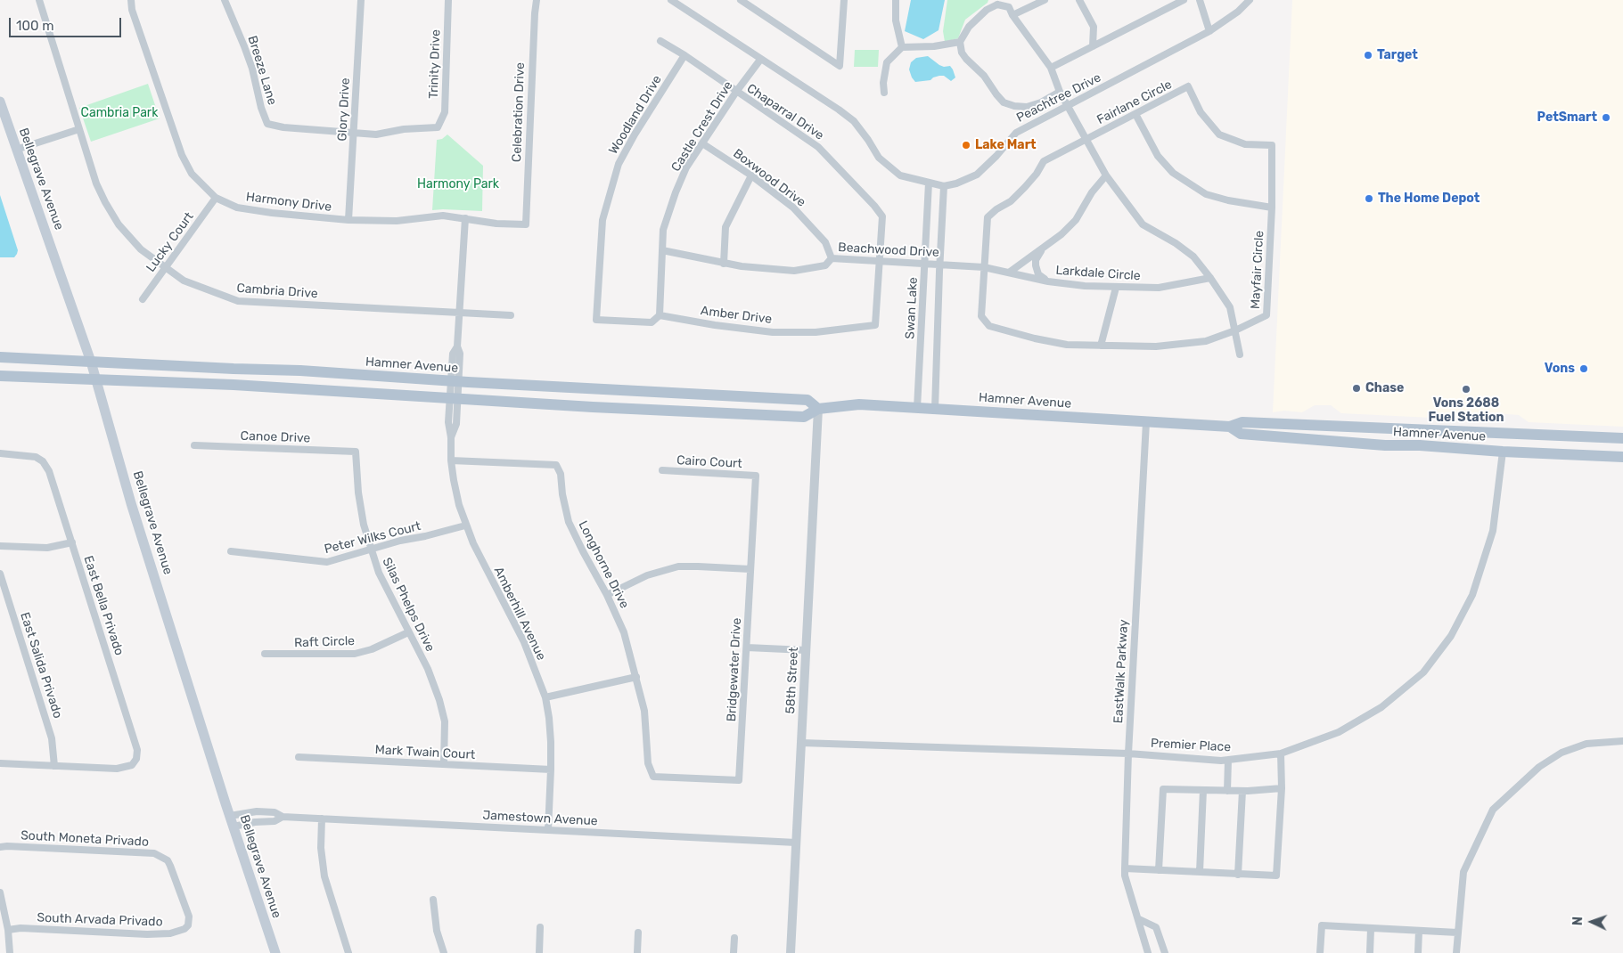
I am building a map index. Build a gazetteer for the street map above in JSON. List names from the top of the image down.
{
  "streets": {
    "main road": ["Bellegrave Avenue", "Hamner Avenue"],
    "street": [
      "Trinity Drive",
      "Breeze Lane",
      "Peachtree Drive",
      "Fairlane Circle",
      "Glory Drive",
      "Celebration Drive",
      "Chaparral Drive",
      "Woodland Drive",
      "Castle Crest Drive",
      "Boxwood Drive",
      "Harmony Drive",
      "Lucky Court",
      "Beachwood Drive",
      "Mayfair Circle",
      "Larkdale Circle",
      "Cambria Drive",
      "Swan Lake",
      "Amber Drive",
      "Canoe Drive",
      "Cairo Court",
      "Peter Wilks Court",
      "Longhorne Drive",
      "Silas Phelps Drive",
      "East Bella Privado",
      "Amberhill Avenue",
      "Raft Circle",
      "East Salida Privado",
      "Bridgewater Drive",
      "EastWalk Parkway",
      "58th Street",
      "Premier Place",
      "Mark Twain Court",
      "Jamestown Avenue",
      "South Moneta Privado",
      "South Arvada Privado"
    ]
  },
  "crossings": [
    ["Trinity Drive", "Breeze Lane"],
    ["Trinity Drive", "Glory Drive"],
    ["Breeze Lane", "Glory Drive"],
    ["Peachtree Drive", "Mayfair Circle"],
    ["Fairlane Circle", "Beachwood Drive"],
    ["Fairlane Circle", "Mayfair Circle"],
    ["Fairlane Circle", "Larkdale Circle"],
    ["Glory Drive", "Harmony Drive"],
    ["Celebration Drive", "Harmony Drive"],
    ["Chaparral Drive", "Woodland Drive"],
    ["Chaparral Drive", "Castle Crest Drive"],
    ["Chaparral Drive", "Beachwood Drive"],
    ["Chaparral Drive", "Amber Drive"],
    ["Woodland Drive", "Amber Drive"],
    ["Castle Crest Drive", "Boxwood Drive"],
    ["Castle Crest Drive", "Beachwood Drive"],
    ["Castle Crest Drive", "Amber Drive"],
    ["Boxwood Drive", "Beachwood Drive"],
    ["Bellegrave Avenue", "Hamner Avenue"],
    ["Bellegrave Avenue", "Jamestown Avenue"],
    ["Harmony Drive", "Lucky Court"],
    ["Harmony Drive", "Amberhill Avenue"],
    ["Lucky Court", "Cambria Drive"],
    ["Beachwood Drive", "Larkdale Circle"],
    ["Beachwood Drive", "Swan Lake"],
    ["Mayfair Circle", "Larkdale Circle"],
    ["Cambria Drive", "Amberhill Avenue"],
    ["Swan Lake", "Hamner Avenue"],
    ["Hamner Avenue", "Amberhill Avenue"],
    ["Hamner Avenue", "EastWalk Parkway"],
    ["Hamner Avenue", "58th Street"],
    ["Hamner Avenue", "Premier Place"],
    ["Canoe Drive", "Silas Phelps Drive"],
    ["Cairo Court", "Bridgewater Drive"],
    ["Peter Wilks Court", "Silas Phelps Drive"],
    ["Peter Wilks Court", "Amberhill Avenue"],
    ["Longhorne Drive", "Amberhill Avenue"],
    ["Longhorne Drive", "Bridgewater Drive"],
    ["Silas Phelps Drive", "Raft Circle"],
    ["Silas Phelps Drive", "Mark Twain Court"],
    ["East Bella Privado", "East Salida Privado"],
    ["Amberhill Avenue", "Mark Twain Court"],
    ["Amberhill Avenue", "Jamestown Avenue"],
    ["EastWalk Parkway", "Premier Place"],
    ["58th Street", "Premier Place"],
    ["58th Street", "Jamestown Avenue"],
    ["South Moneta Privado", "South Arvada Privado"]
  ],
  "parks": ["Cambria Park", "Harmony Park"],
  "places": [
    "Target",
    "PetSmart",
    "Lake Mart",
    "The Home Depot",
    "Vons",
    "Chase",
    "Vons 2688 Fuel Station"
  ],
  "scale_bar": "100 m",
  "north": "left"
}
